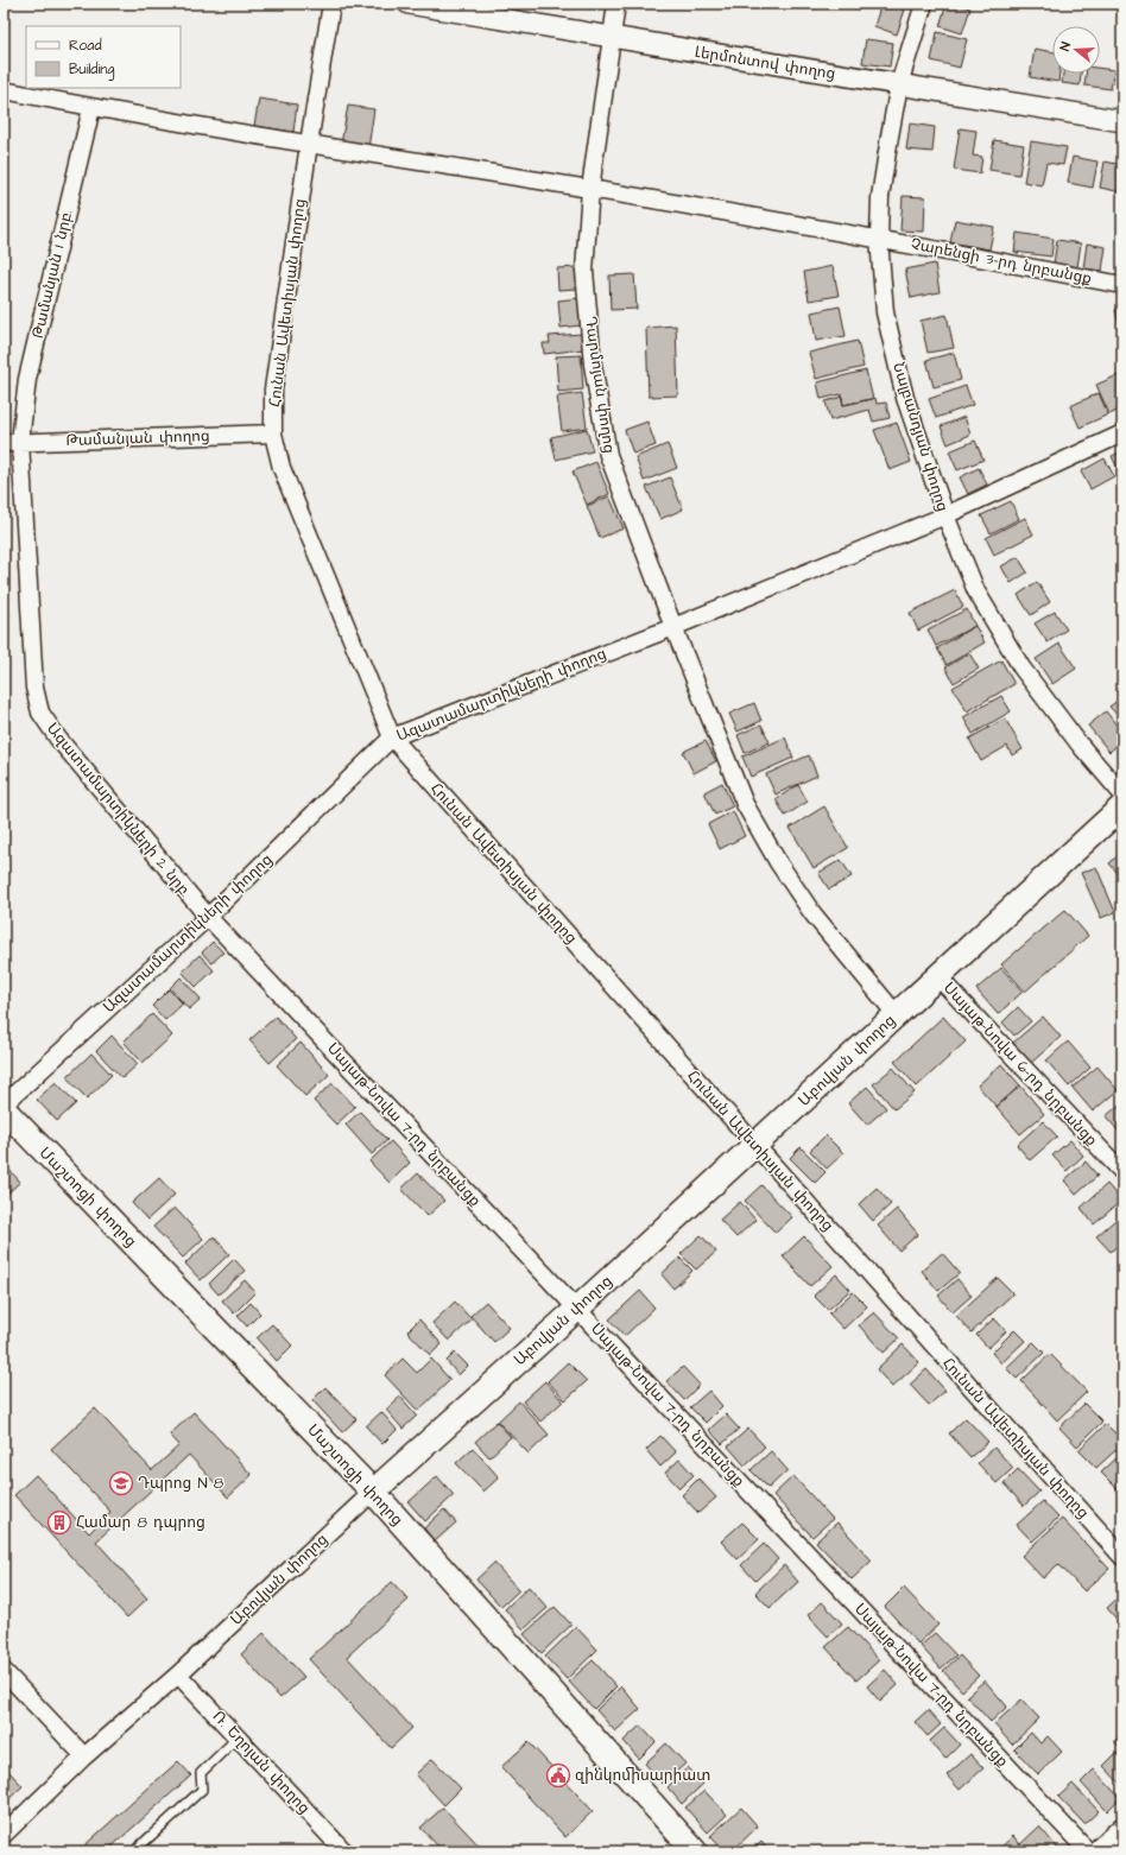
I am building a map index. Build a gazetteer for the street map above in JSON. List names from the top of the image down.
{
  "streets": {
    "main road": ["Աբովյան փողոց", "Մաշտոցի փողոց"],
    "street": [
      "Լերմոնտով փողոց",
      "Չարենցի 3-րդ նրբանցք",
      "Թամանյան 1 նրբ.",
      "Հունան Ավետիսյան փողոց",
      "Դարմոյան փողոց",
      "Նալբանդյան փողոց",
      "Թամանյան փողոց",
      "Ազատամարտիկների փողոց",
      "Ազատամարտիկների 2 նրբ.",
      "Սայաթ-Նովա 6-րդ նրբանցք",
      "Սայաթ-Նովա 7-րդ նրբանցք",
      "Ռ. Եղոյան փողոց"
    ]
  },
  "crossings": [
    ["Լերմոնտով փողոց", "Դարմոյան փողոց"],
    ["Լերմոնտով փողոց", "Նալբանդյան փողոց"],
    ["Չարենցի 3-րդ նրբանցք", "Հունան Ավետիսյան փողոց"],
    ["Չարենցի 3-րդ նրբանցք", "Դարմոյան փողոց"],
    ["Չարենցի 3-րդ նրբանցք", "Նալբանդյան փողոց"],
    ["Թամանյան 1 նրբ.", "Թամանյան փողոց"],
    ["Թամանյան 1 նրբ.", "Ազատամարտիկների 2 նրբ."],
    ["Հունան Ավետիսյան փողոց", "Թամանյան փողոց"],
    ["Հունան Ավետիսյան փողոց", "Ազատամարտիկների փողոց"],
    ["Հունան Ավետիսյան փողոց", "Աբովյան փողոց"],
    ["Դարմոյան փողոց", "Ազատամարտիկների փողոց"],
    ["Դարմոյան փողոց", "Աբովյան փողոց"],
    ["Նալբանդյան փողոց", "Ազատամարտիկների փողոց"],
    ["Թամանյան փողոց", "Ազատամարտիկների 2 նրբ."],
    ["Ազատամարտիկների փողոց", "Ազատամարտիկների 2 նրբ."],
    ["Ազատամարտիկների փողոց", "Սայաթ-Նովա 7-րդ նրբանցք"],
    ["Ազատամարտիկների 2 նրբ.", "Սայաթ-Նովա 7-րդ նրբանցք"],
    ["Աբովյան փողոց", "Սայաթ-Նովա 6-րդ նրբանցք"],
    ["Աբովյան փողոց", "Սայաթ-Նովա 7-րդ նրբանցք"],
    ["Աբովյան փողոց", "Մաշտոցի փողոց"],
    ["Աբովյան փողոց", "Ռ. Եղոյան փողոց"]
  ],
  "places": {
    "school or university": ["Դպրոց N 8"],
    "building": ["Համար 8 դպրոց"],
    "public building": ["զինկոմիսարիատ"]
  },
  "legend": ["Road", "Building"],
  "north": "left"
}
